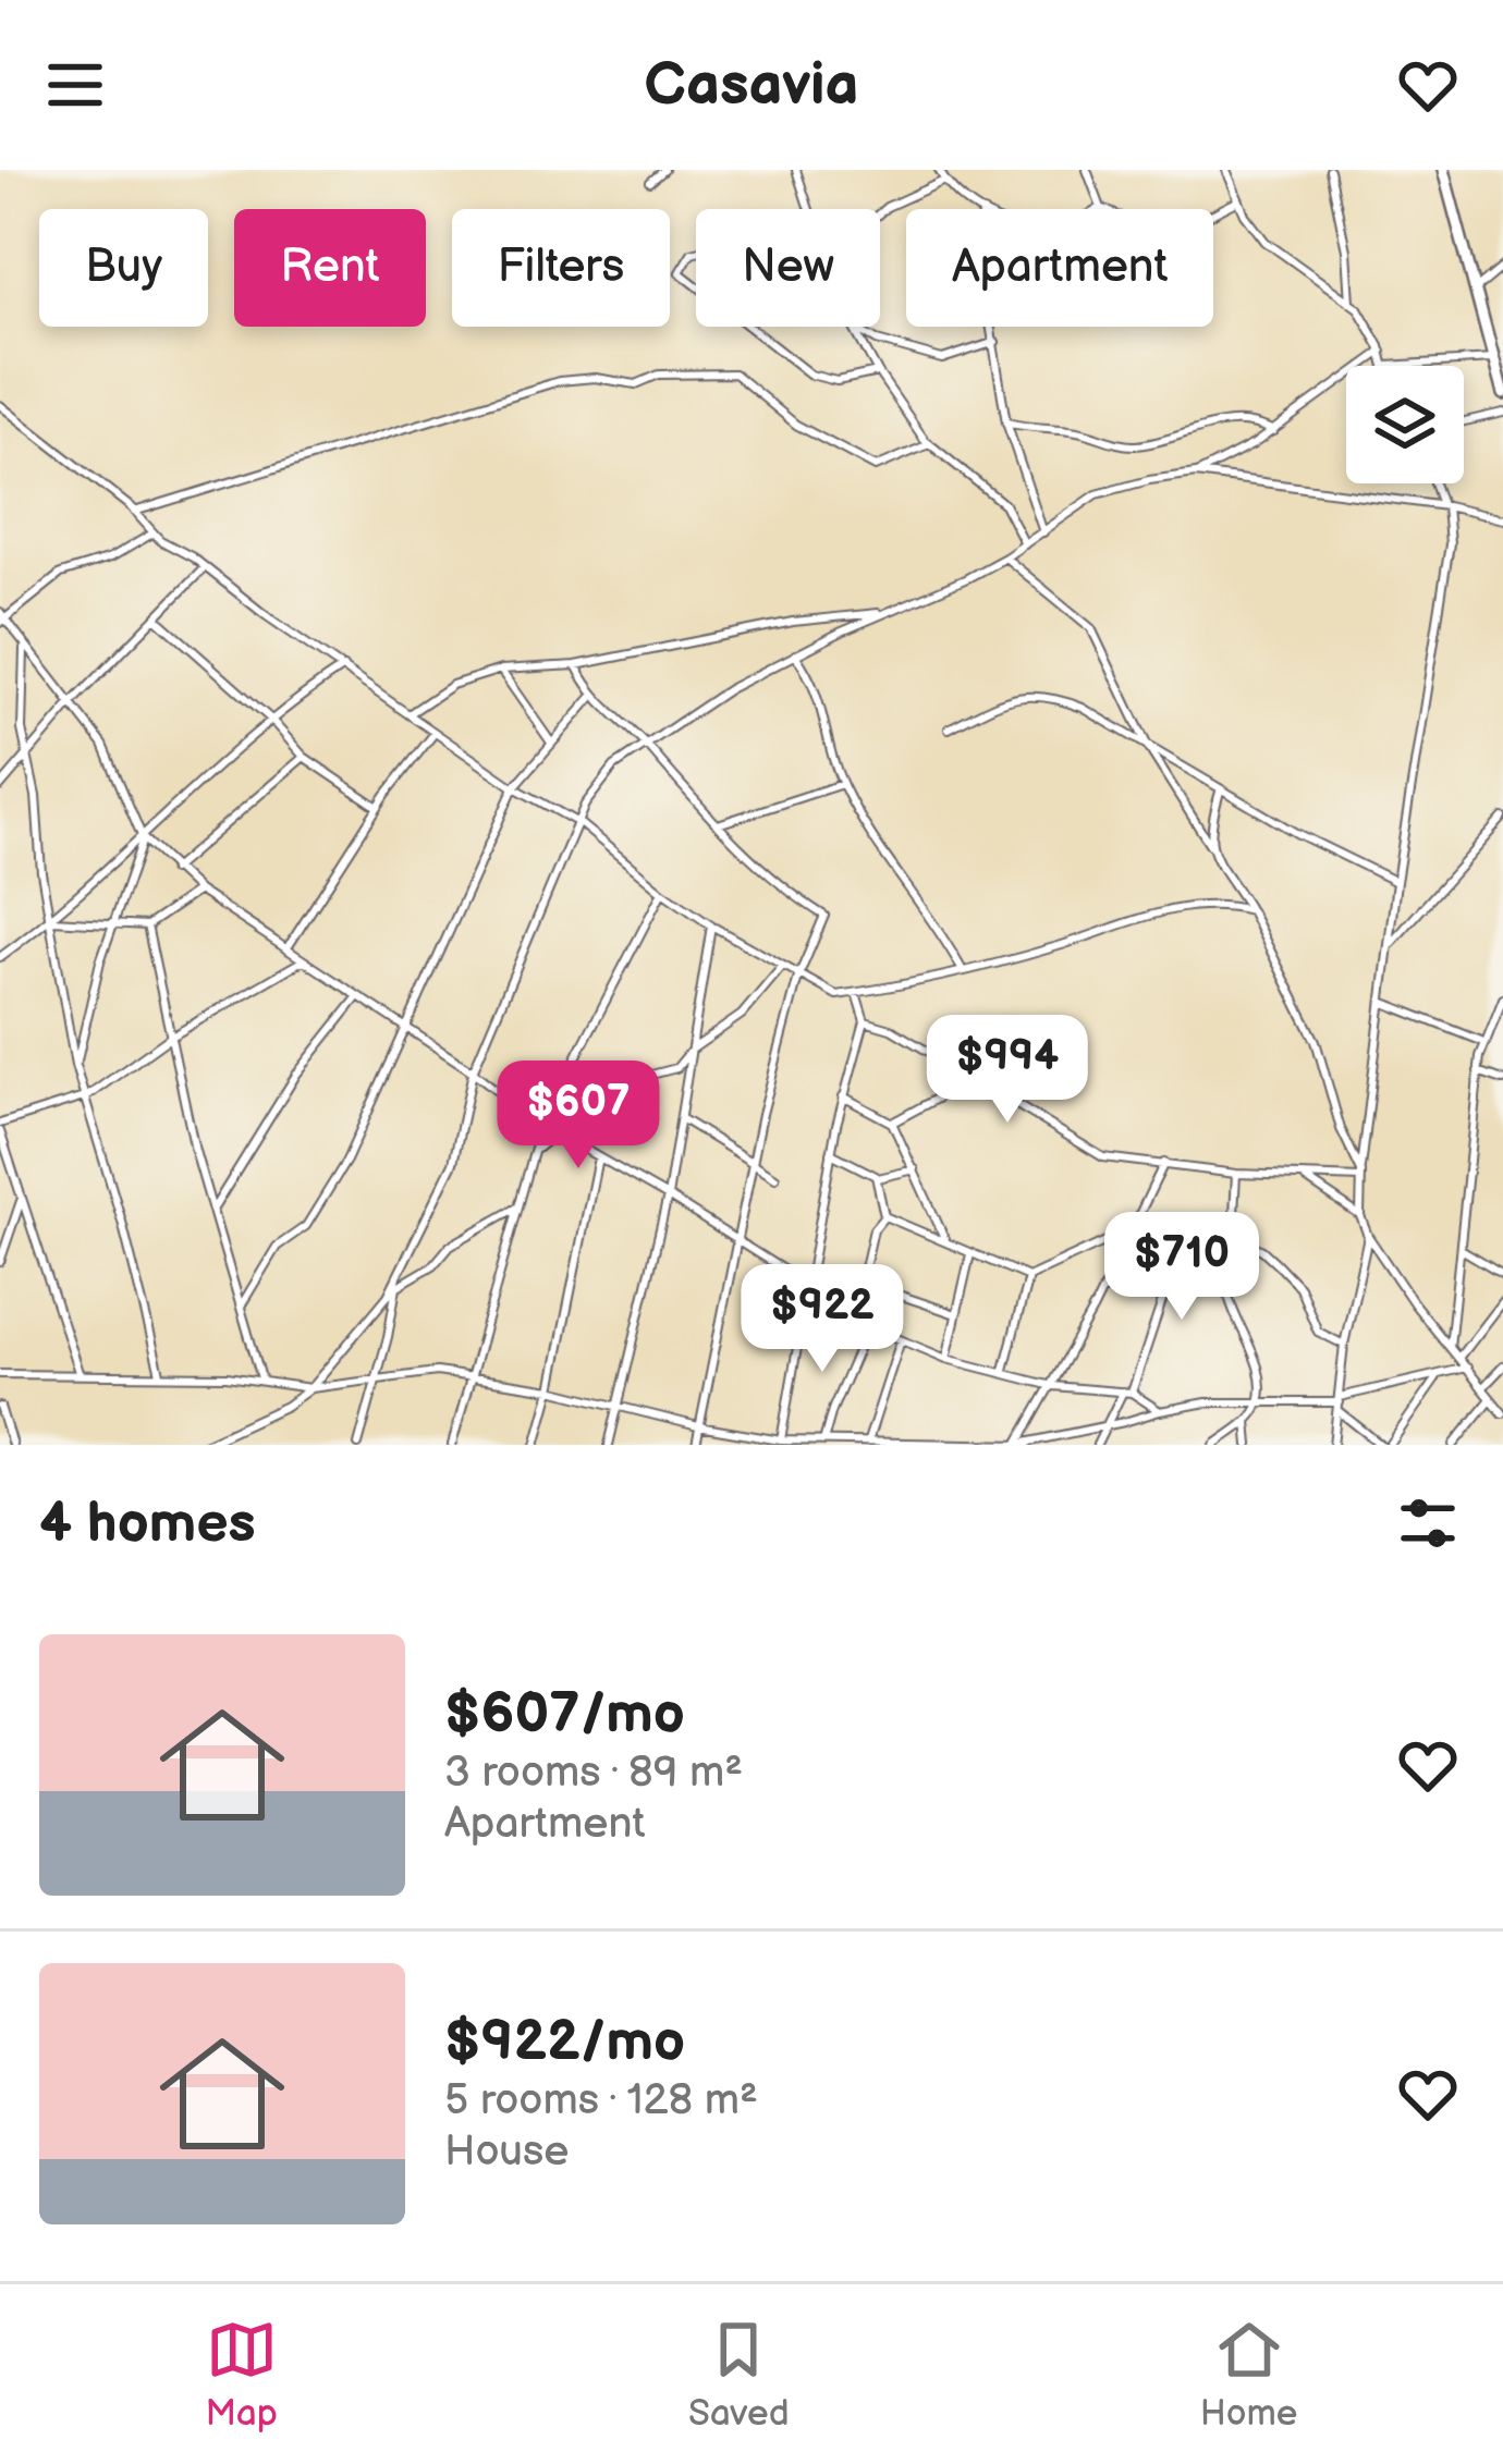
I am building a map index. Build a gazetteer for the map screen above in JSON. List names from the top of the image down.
{
  "page": {
    "header": "Casavia",
    "chip": [
      "Buy",
      "Rent",
      "Filters",
      "New",
      "Apartment"
    ],
    "price": [
      "$994",
      "$607",
      "$710",
      "$922"
    ],
    "heading": "4 homes",
    "list": [
      {
        "name": "$607/mo",
        "note": "3 rooms · 89 m² · Apartment"
      },
      {
        "name": "$922/mo",
        "note": "5 rooms · 128 m² · House"
      }
    ],
    "tabs": ["Map", "Saved", "Home"]
  }
}
